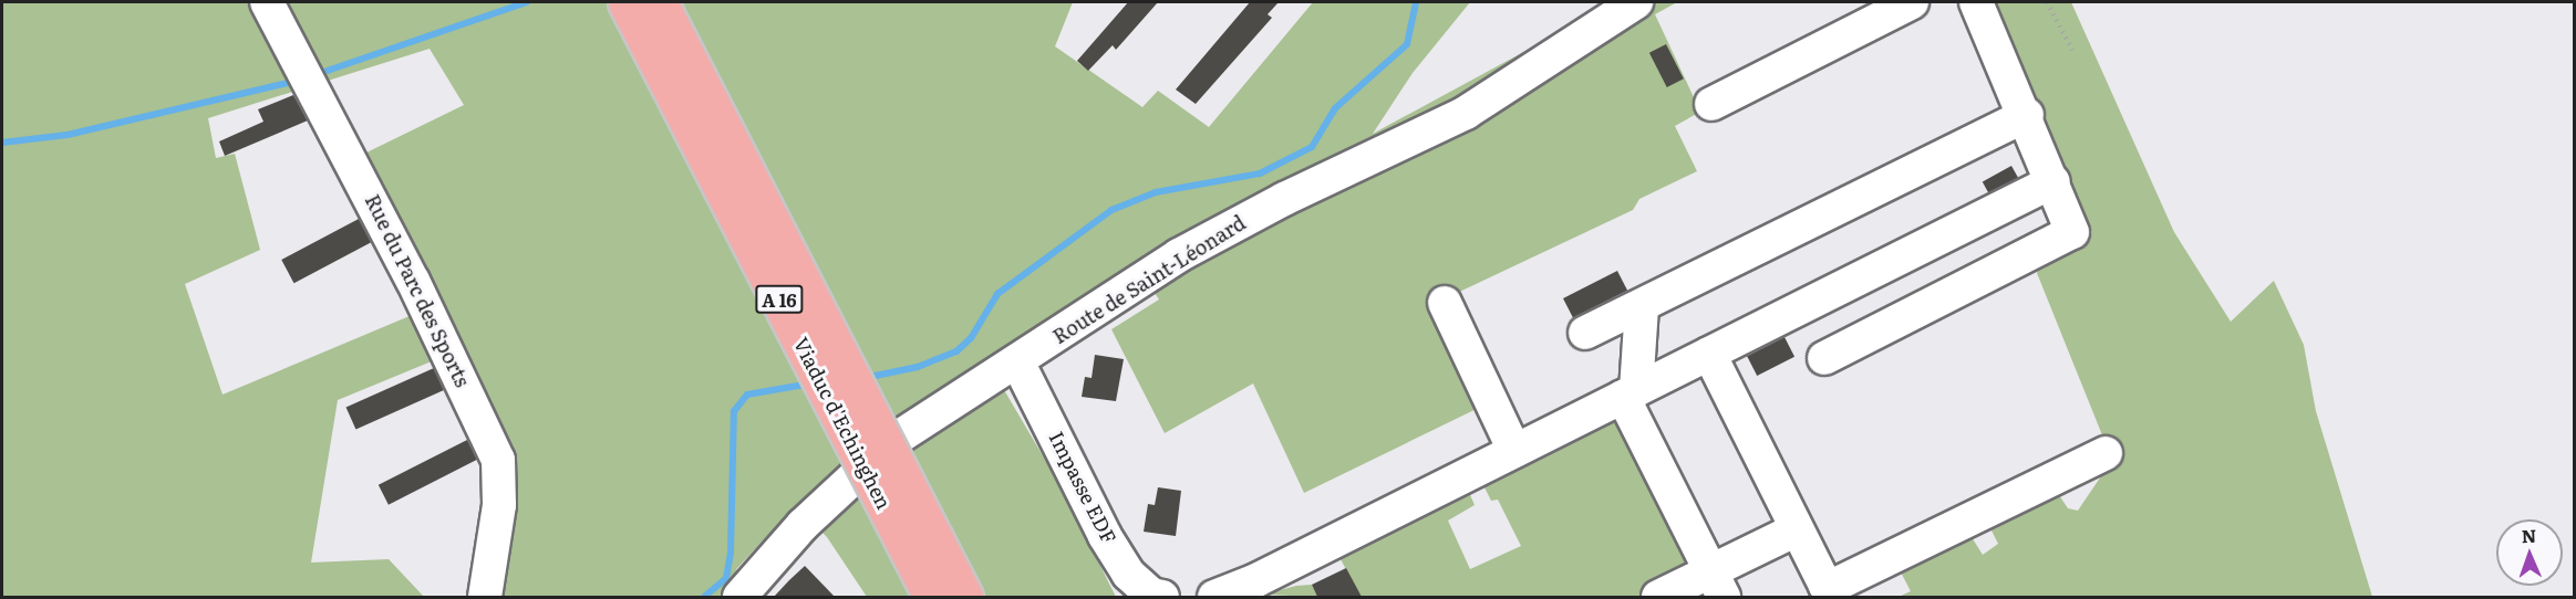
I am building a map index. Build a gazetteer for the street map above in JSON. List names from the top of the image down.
{
  "streets": {
    "highway": ["A 16", "Viaduc d'Echinghen"],
    "street": ["Route de Saint-Léonard", "Rue du Parc des Sports", "Impasse EDF"]
  },
  "crossings": [
    ["Route de Saint-Léonard", "Impasse EDF"]
  ],
  "north": "top"
}
